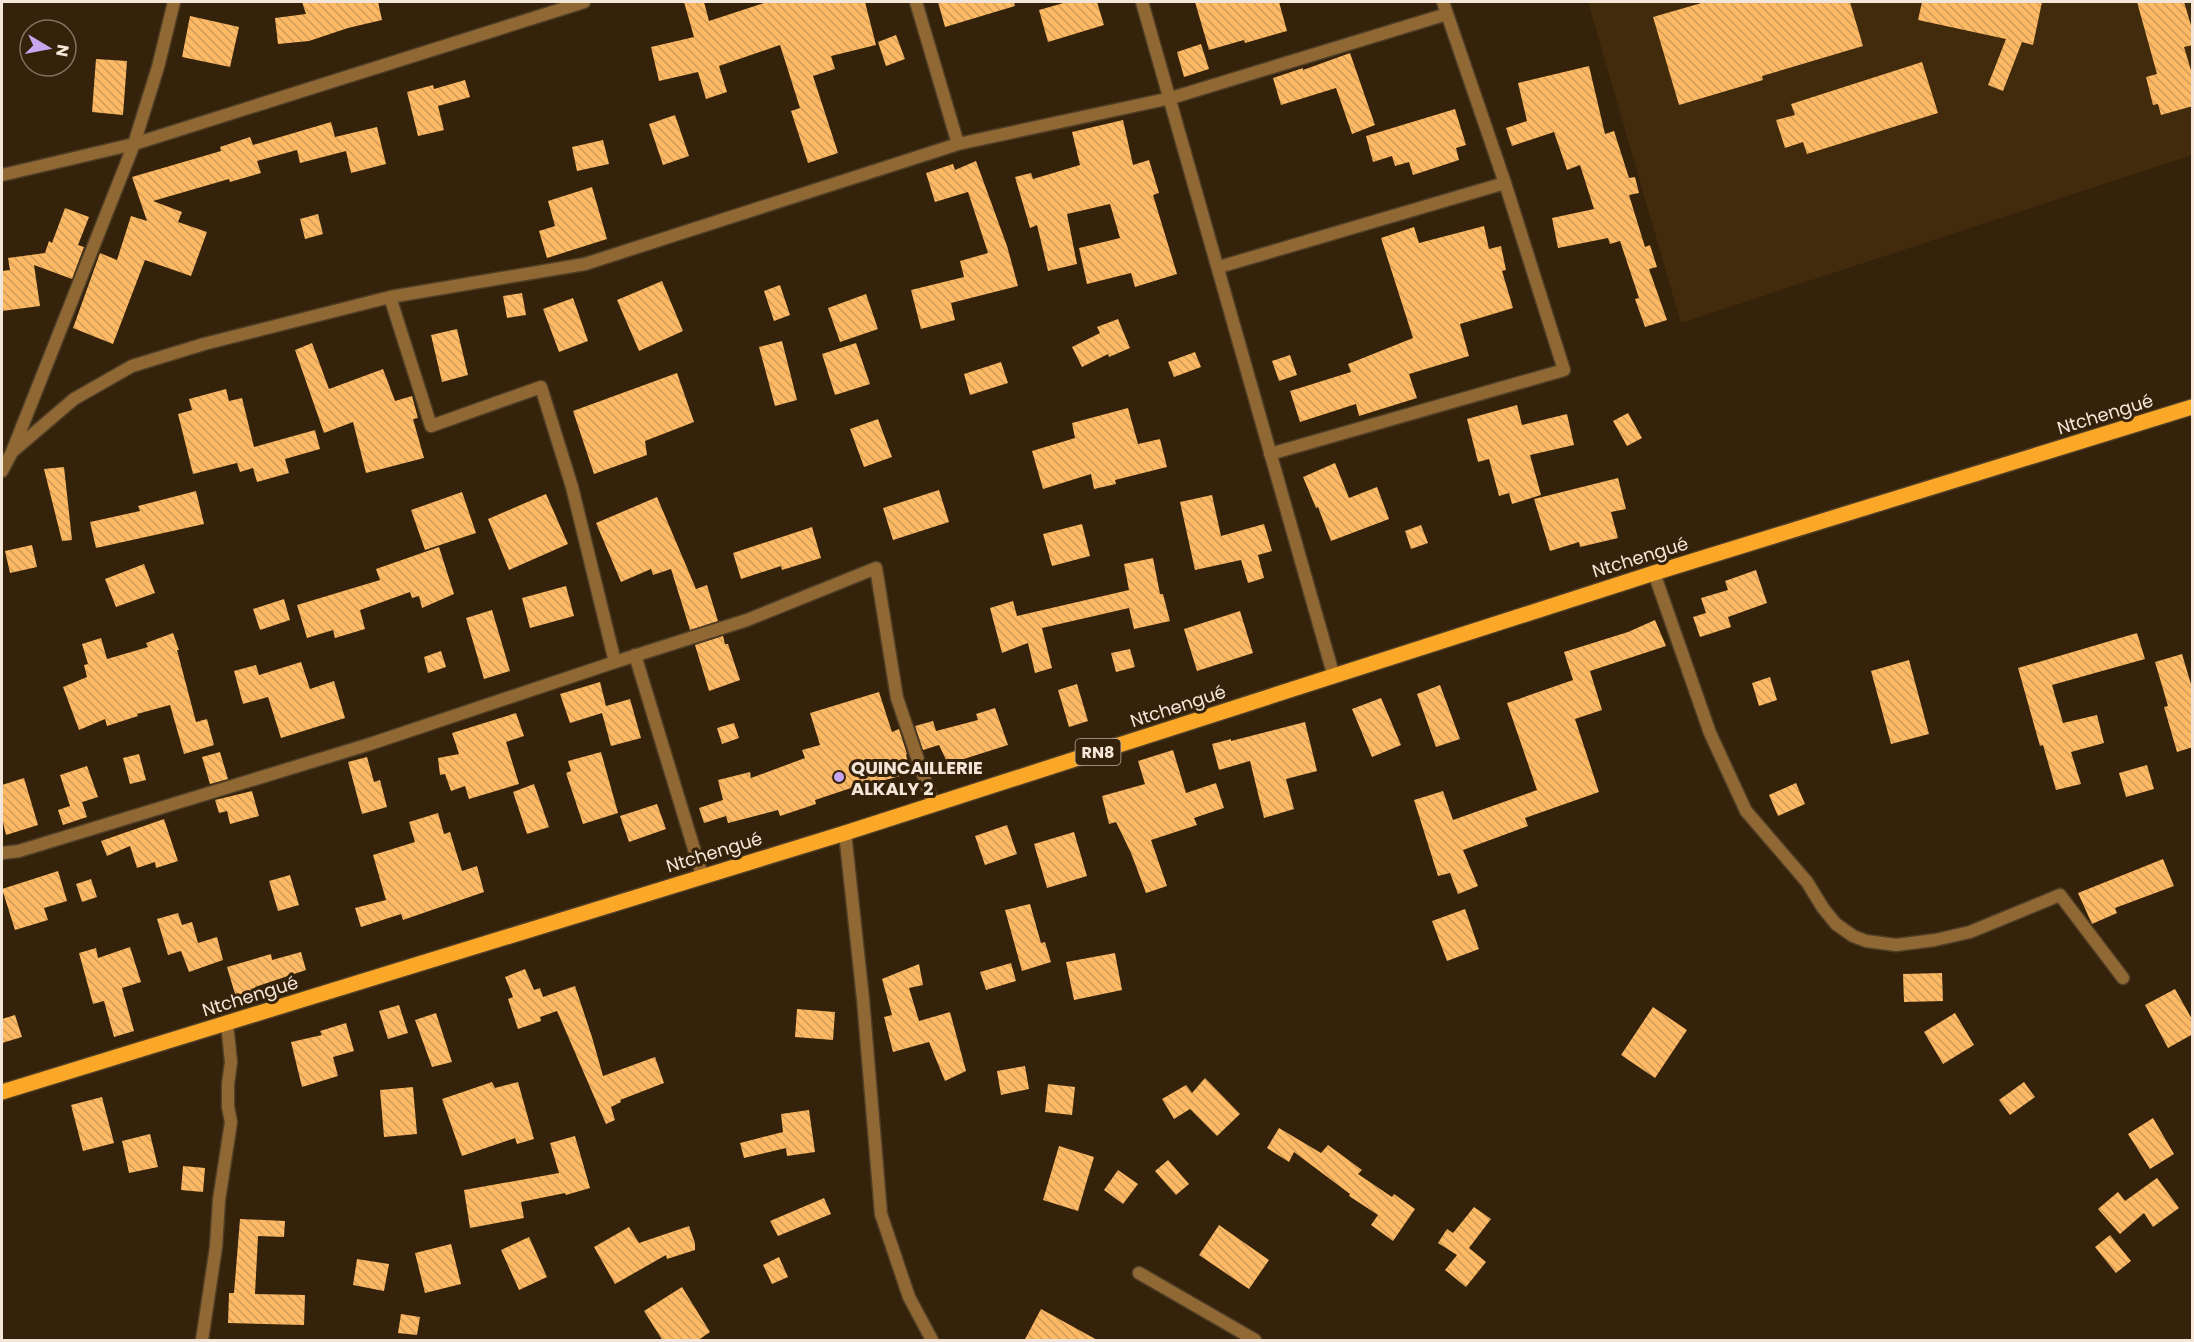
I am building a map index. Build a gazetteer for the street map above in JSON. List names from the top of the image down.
{
  "streets": {
    "main road": ["Ntchengué", "RN8"]
  },
  "places": ["QUINCAILLERIE ALKALY 2"],
  "north": "right"
}
